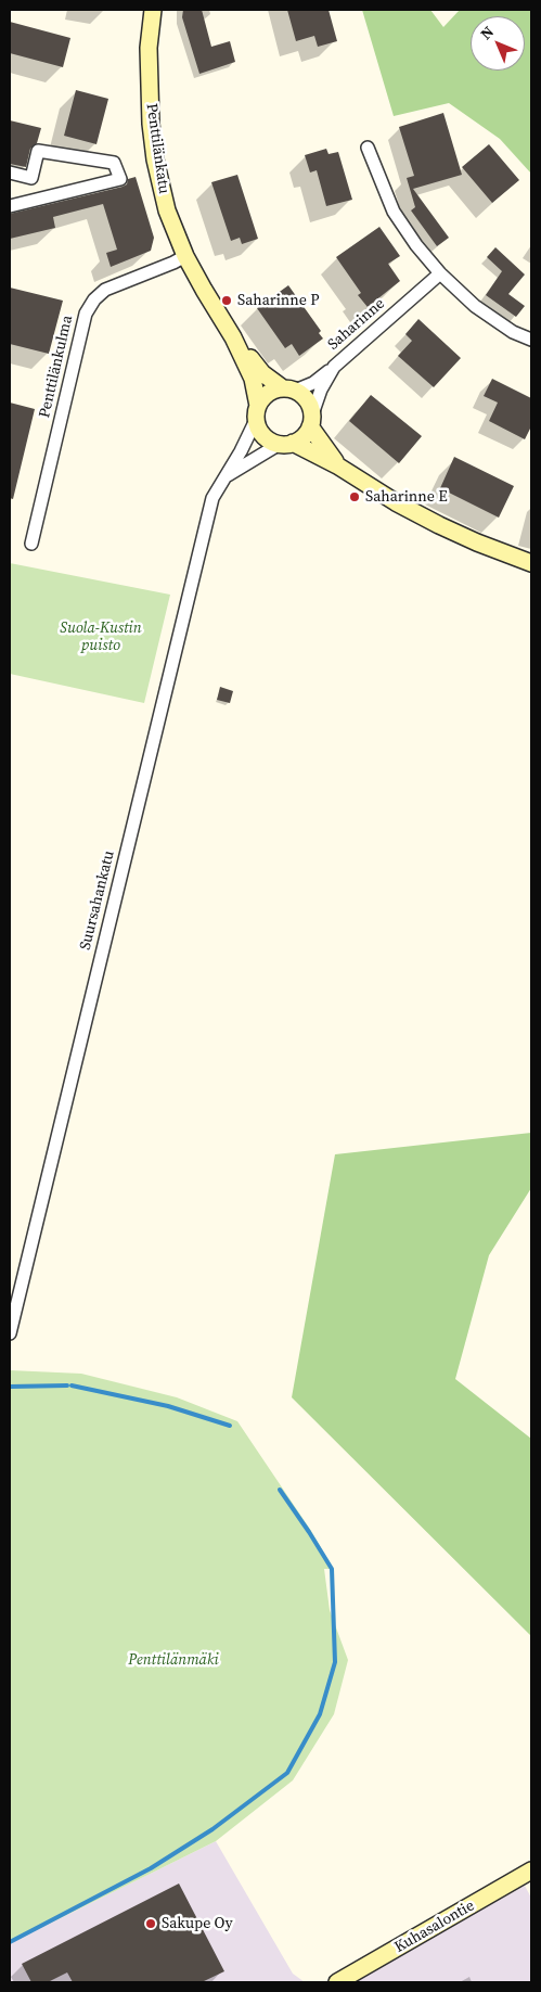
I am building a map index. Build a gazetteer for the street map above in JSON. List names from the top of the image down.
{
  "streets": {
    "street": [
      "Penttilänkatu",
      "Saharinne",
      "Penttilänkulma",
      "Suursahankatu",
      "Kuhasalontie"
    ]
  },
  "crossings": [
    ["Penttilänkatu", "Saharinne"],
    ["Penttilänkatu", "Penttilänkulma"],
    ["Penttilänkatu", "Suursahankatu"],
    ["Saharinne", "Suursahankatu"]
  ],
  "parks": ["Suola-Kustin puisto", "Penttilänmäki"],
  "places": ["Saharinne P", "Saharinne E", "Sakupe Oy"],
  "north": "top left"
}
